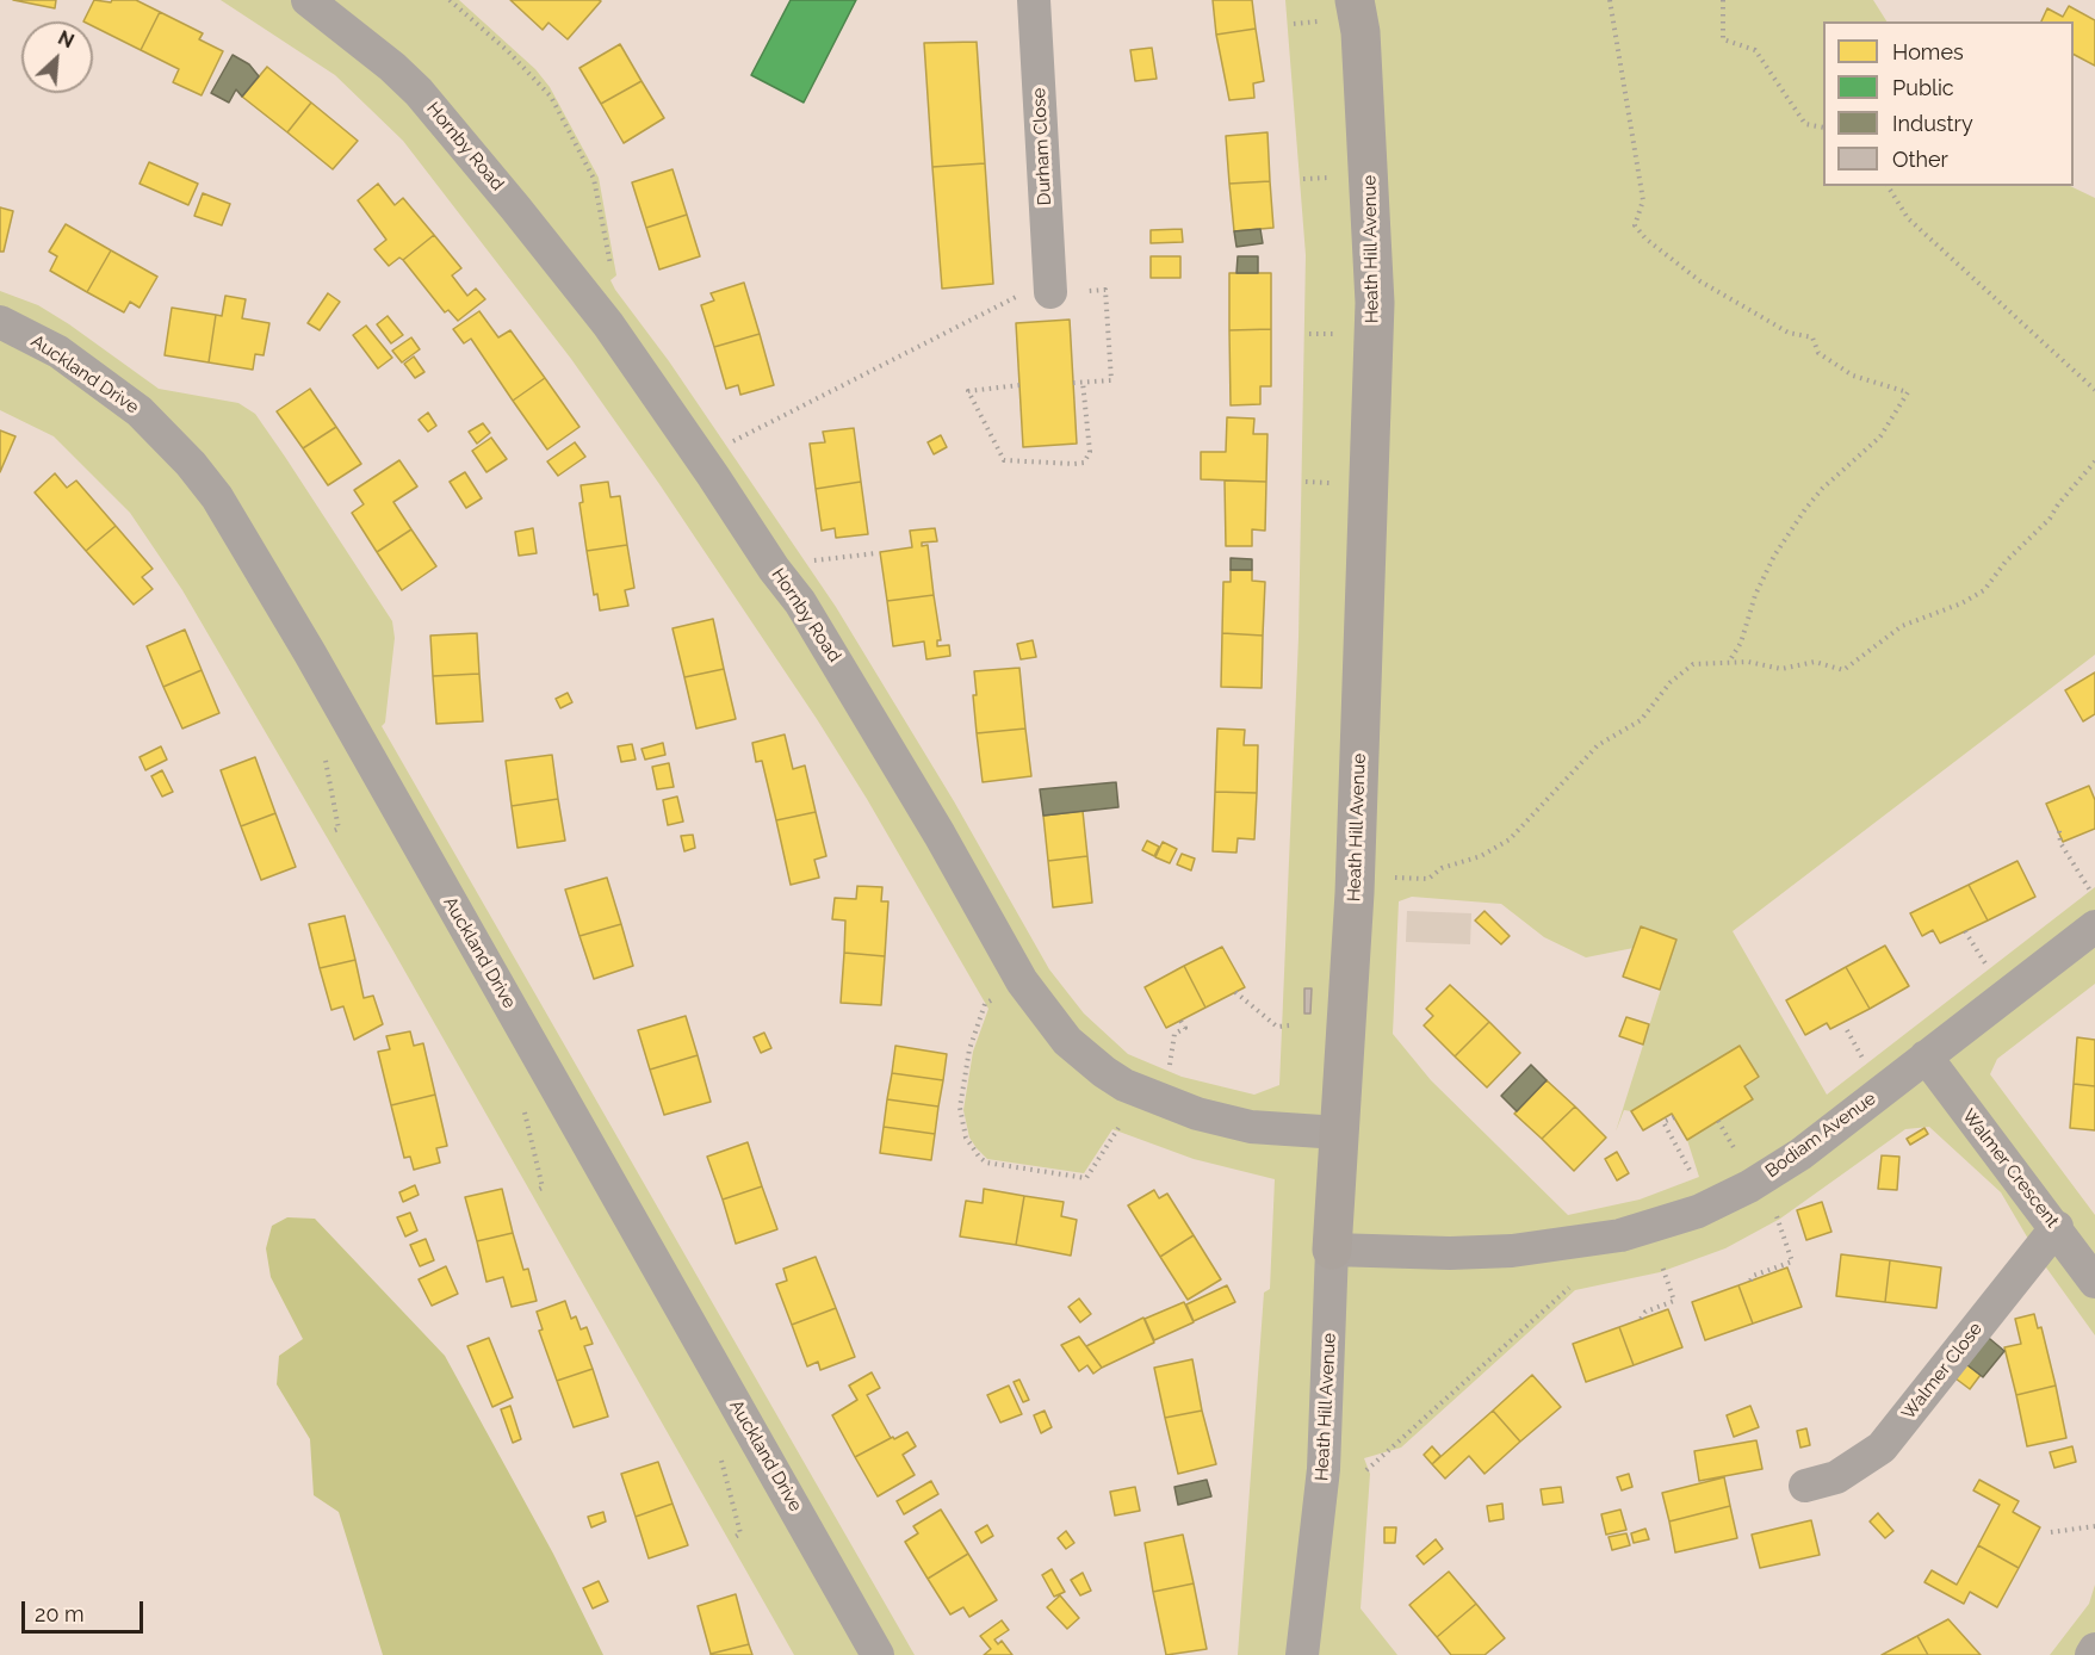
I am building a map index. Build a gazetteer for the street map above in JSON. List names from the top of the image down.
{
  "streets": {
    "street": [
      "Hornby Road",
      "Durham Close",
      "Heath Hill Avenue",
      "Auckland Drive",
      "Bodiam Avenue",
      "Walmer Crescent",
      "Walmer Close"
    ]
  },
  "crossings": [
    ["Hornby Road", "Heath Hill Avenue"],
    ["Heath Hill Avenue", "Bodiam Avenue"],
    ["Bodiam Avenue", "Walmer Crescent"],
    ["Walmer Crescent", "Walmer Close"]
  ],
  "legend": [
    "Homes",
    "Public",
    "Industry",
    "Other"
  ],
  "scale_bar": "20 m",
  "north": "top right"
}
